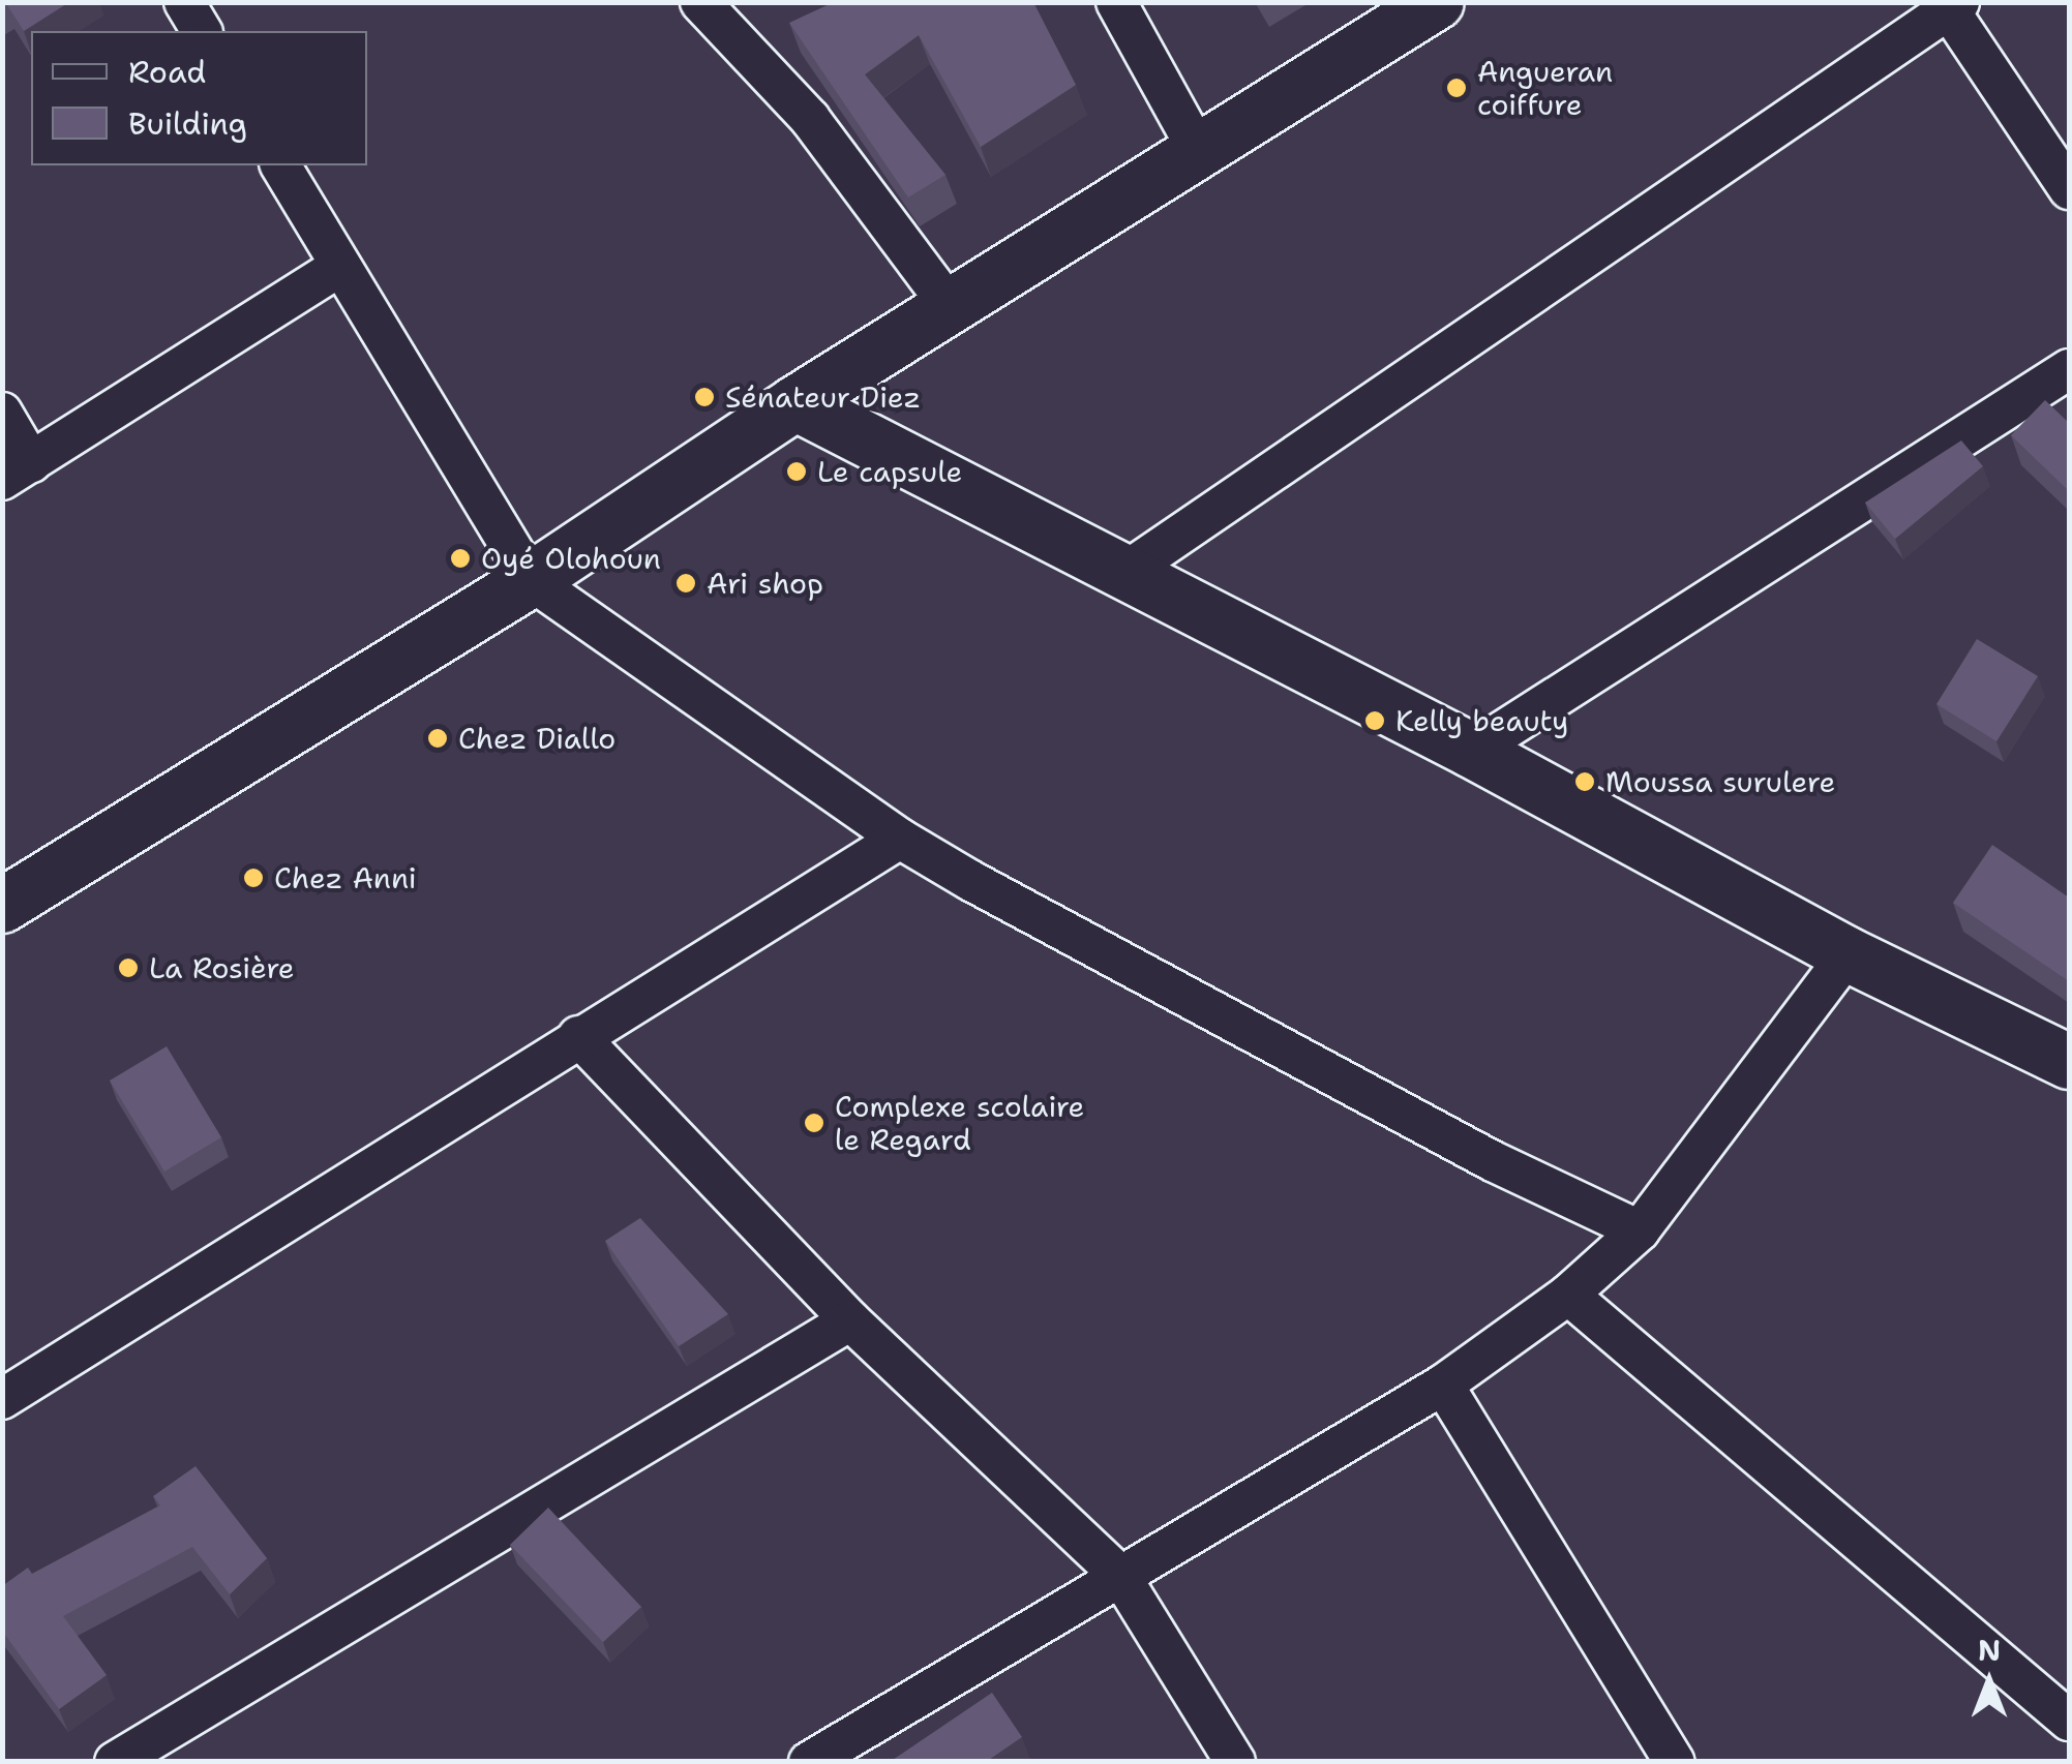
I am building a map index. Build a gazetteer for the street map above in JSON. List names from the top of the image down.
{
  "places": [
    "Angueran coiffure",
    "Sénateur Diez",
    "Le capsule",
    "Oyé Olohoun",
    "Ari shop",
    "Kelly beauty",
    "Chez Diallo",
    "Moussa surulere",
    "Chez Anni",
    "La Rosière",
    "Complexe scolaire le Regard"
  ],
  "legend": ["Road", "Building"],
  "north": "top"
}
